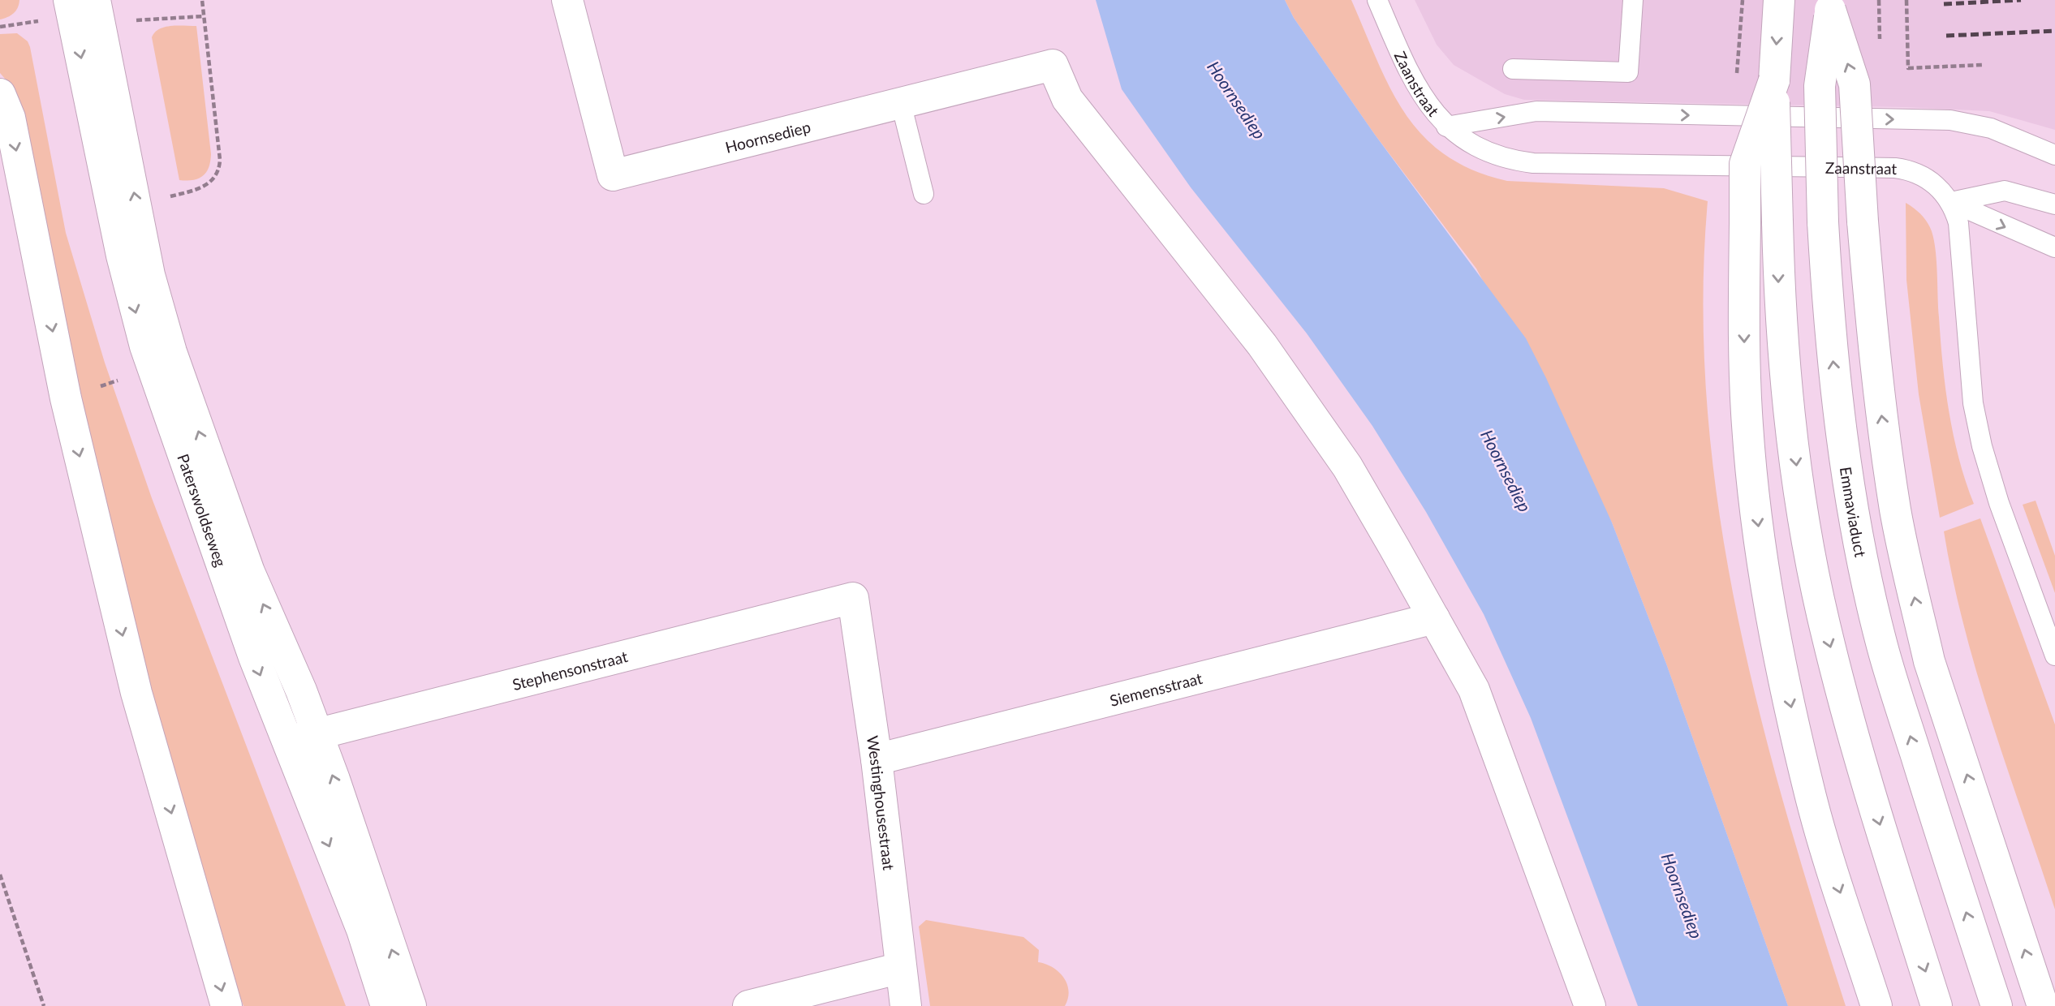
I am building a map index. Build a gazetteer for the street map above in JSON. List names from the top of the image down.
{
  "streets": {
    "main road": [
      "Hoornsediep",
      "Paterswoldseweg",
      "Emmaviaduct",
      "Stephensonstraat",
      "Siemensstraat",
      "Westinghousestraat"
    ],
    "lane": ["Zaanstraat"]
  },
  "crossings": [
    ["Hoornsediep", "Siemensstraat"],
    ["Paterswoldseweg", "Stephensonstraat"],
    ["Stephensonstraat", "Westinghousestraat"],
    ["Siemensstraat", "Westinghousestraat"]
  ],
  "water": ["Hoornsediep"]
}
